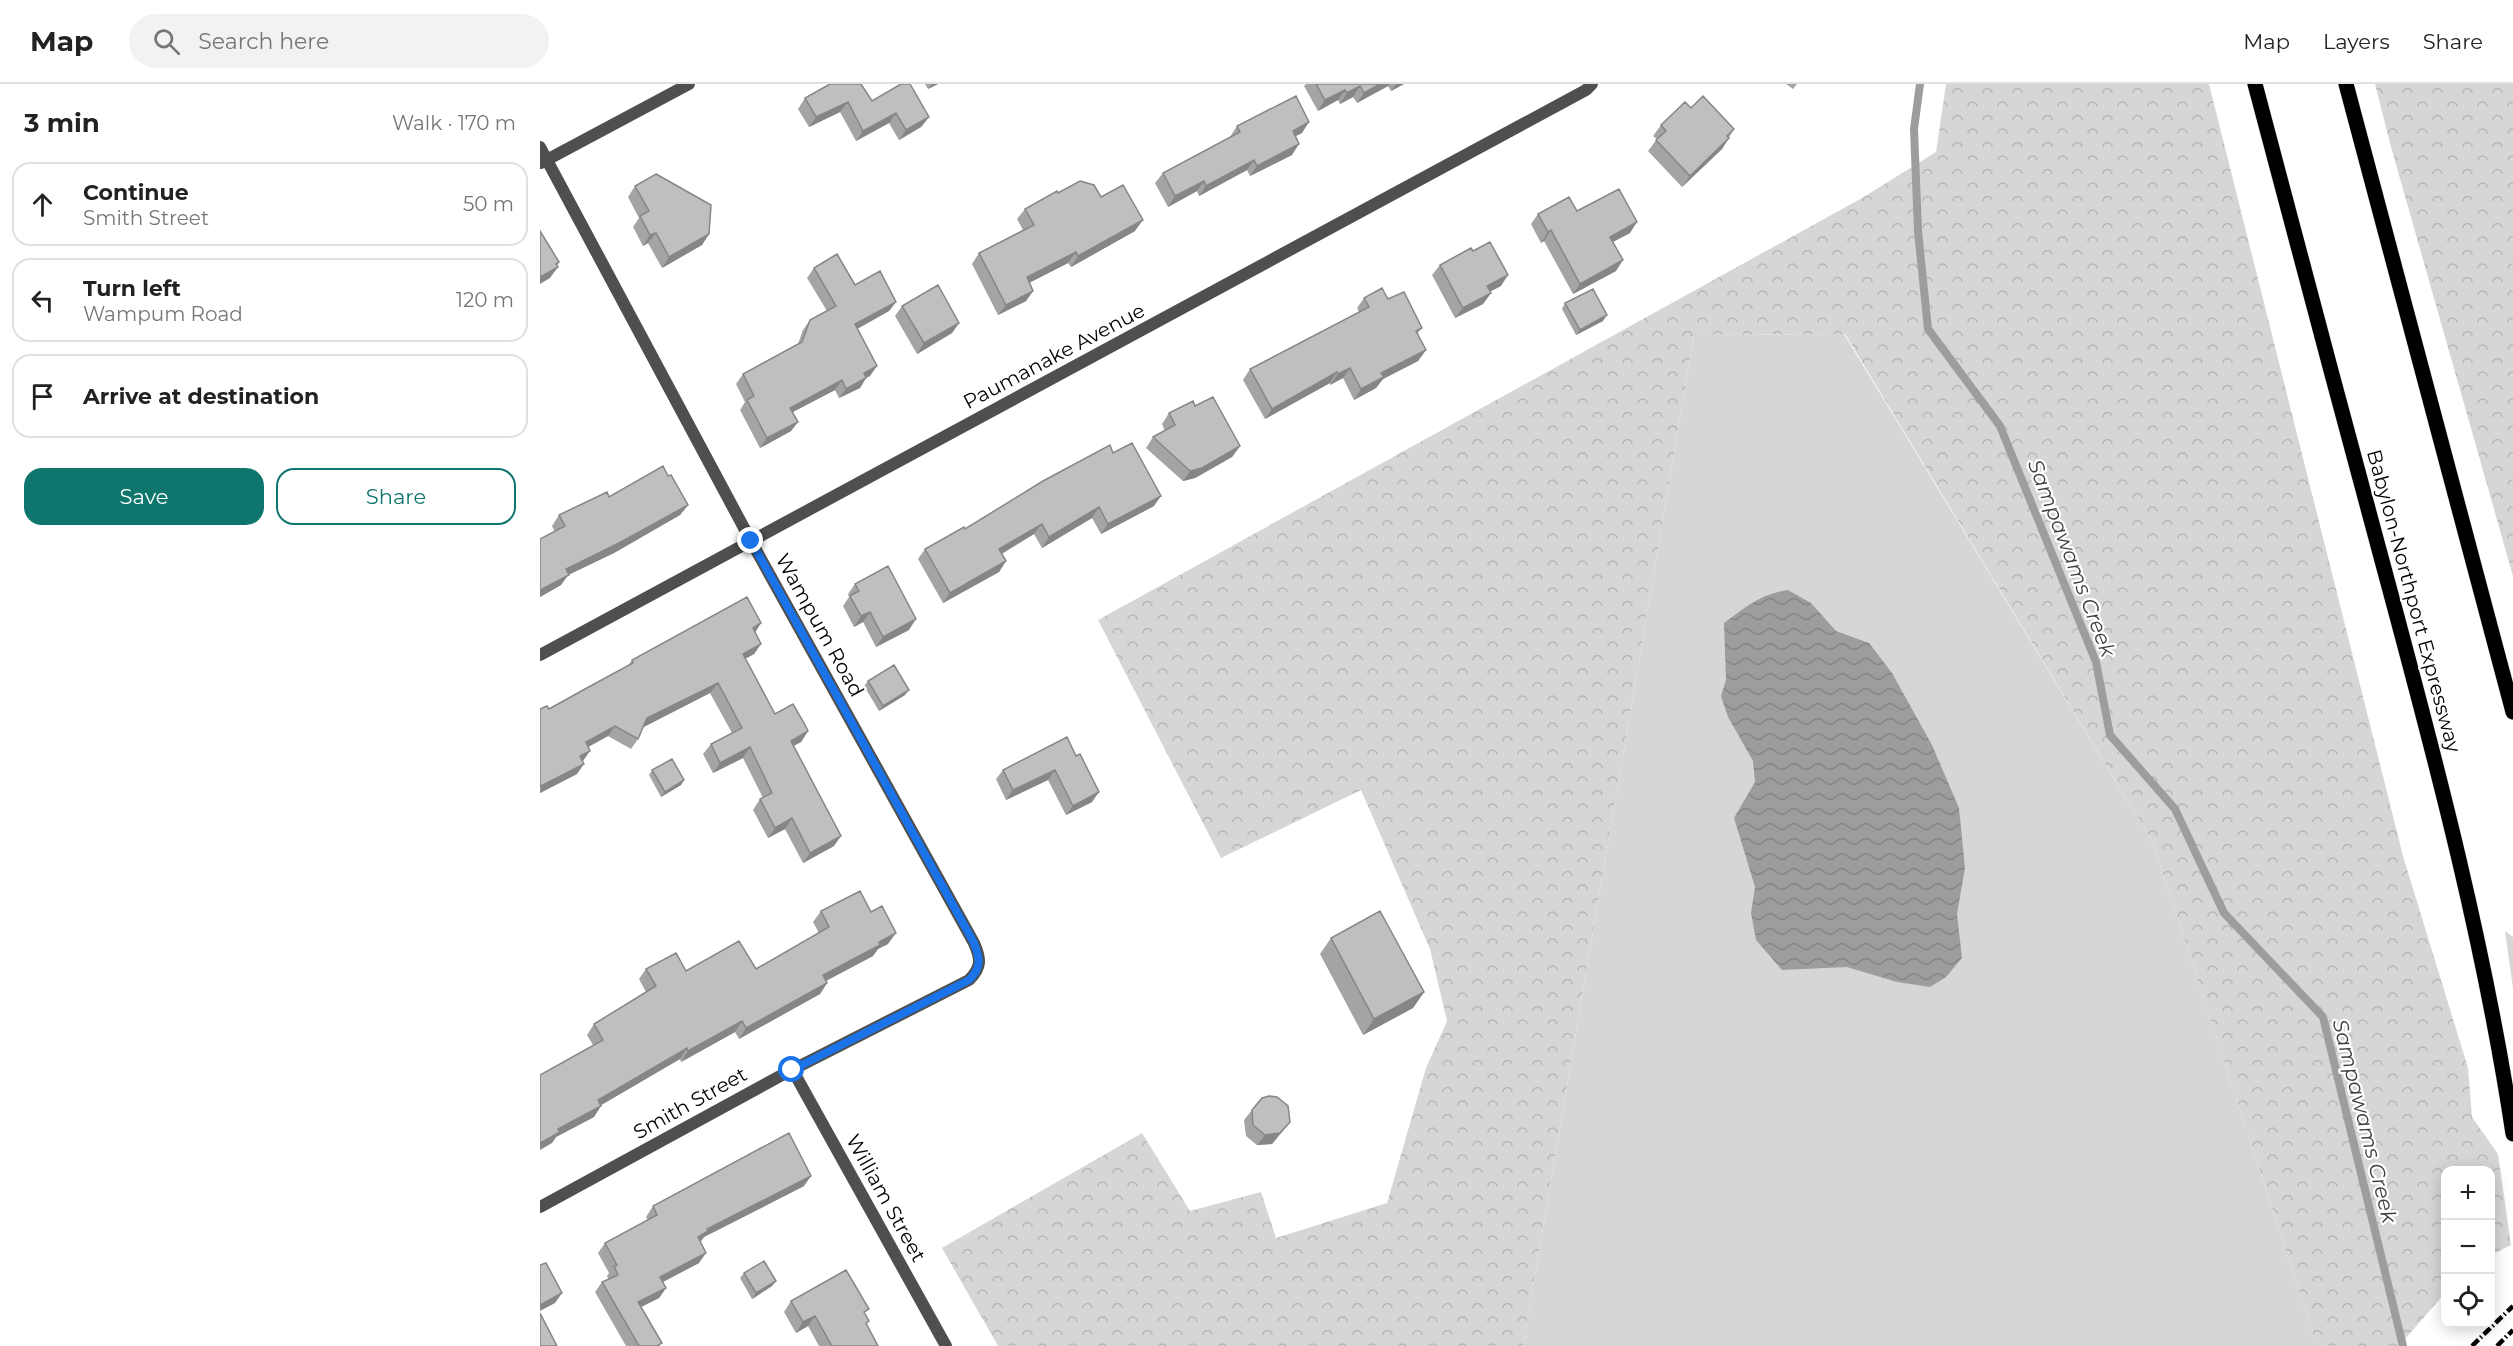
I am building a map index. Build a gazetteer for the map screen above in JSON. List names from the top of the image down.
{
  "streets": {
    "main road": ["Babylon-Northport Expressway"],
    "street": [
      "Paumanake Avenue",
      "Wampum Road",
      "Smith Street",
      "William Street"
    ]
  },
  "crossings": [
    ["Paumanake Avenue", "Wampum Road"],
    ["Wampum Road", "Smith Street"],
    ["Smith Street", "William Street"]
  ],
  "water": ["Sampawams Creek"],
  "page": {
    "header": "Map",
    "search": "Search here",
    "nav": ["Map", "Layers", "Share"],
    "heading": ["3 min", "Walk · 170 m"],
    "list": [
      ["Continue", "Smith Street", "50 m"],
      ["Turn left", "Wampum Road", "120 m"],
      "Arrive at destination"
    ],
    "buttons": ["Save", "Share"],
    "map_buttons": ["+", "−"]
  }
}
